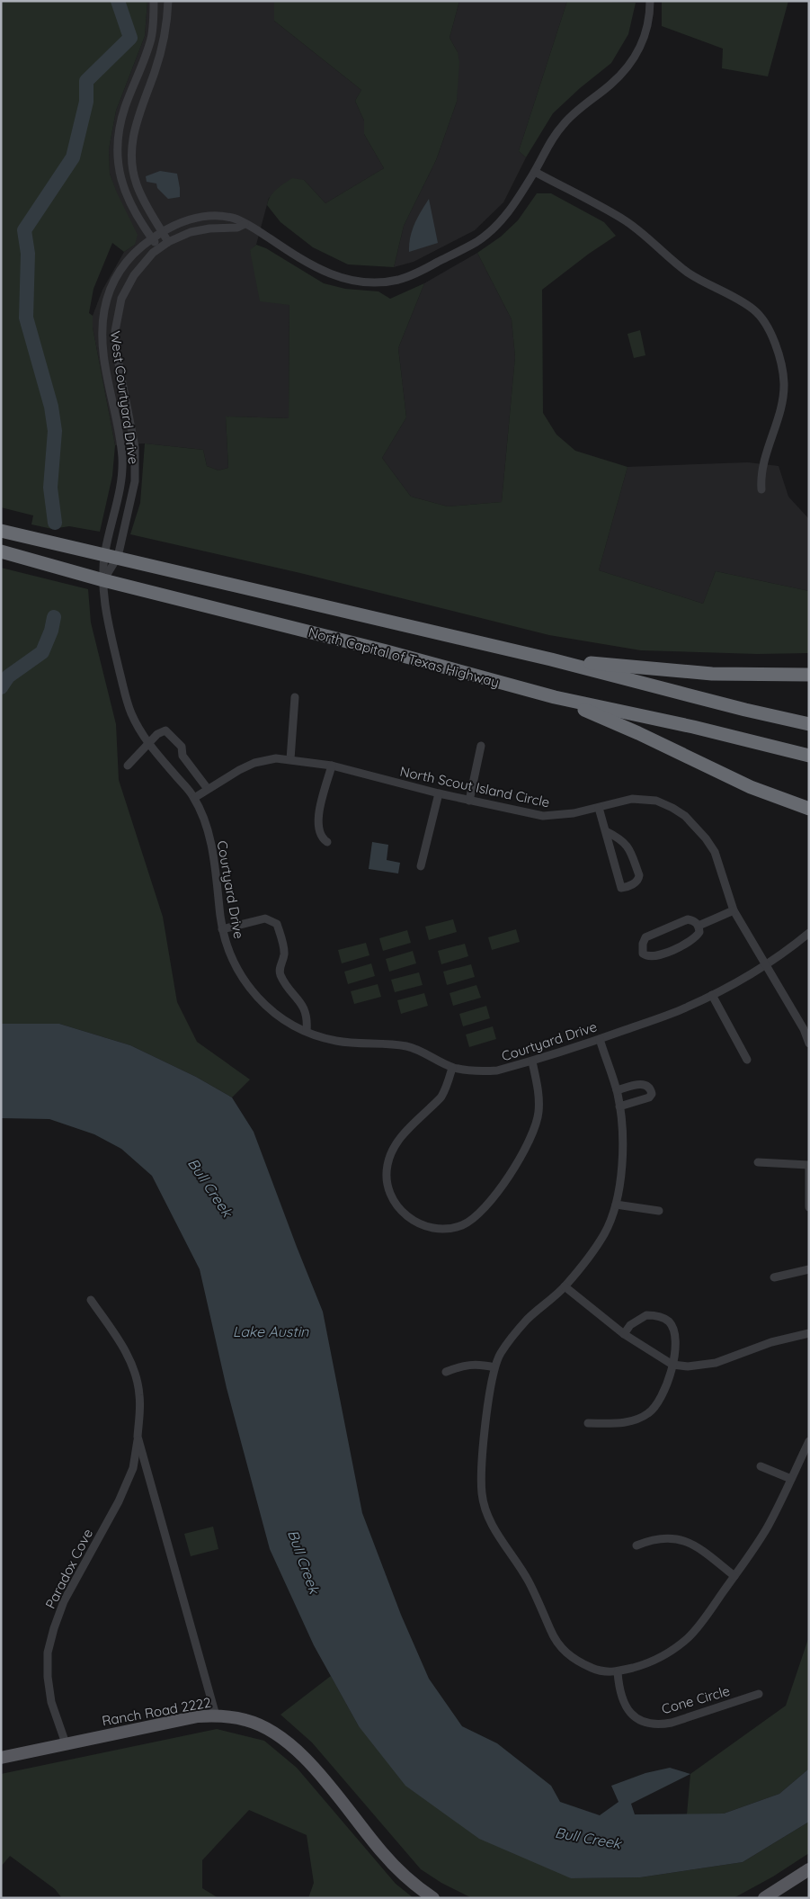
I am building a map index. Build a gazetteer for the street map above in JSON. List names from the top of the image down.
{
  "streets": {
    "highway": ["North Capital of Texas Highway"],
    "main road": ["Ranch Road 2222"],
    "street": [
      "West Courtyard Drive",
      "North Scout Island Circle",
      "Courtyard Drive",
      "Paradox Cove",
      "Cone Circle"
    ]
  },
  "crossings": [
    ["West Courtyard Drive", "North Capital of Texas Highway"],
    ["West Courtyard Drive", "Courtyard Drive"],
    ["North Capital of Texas Highway", "Courtyard Drive"],
    ["North Scout Island Circle", "Courtyard Drive"],
    ["Paradox Cove", "Ranch Road 2222"]
  ],
  "water": ["Bull Creek", "Lake Austin"]
}
